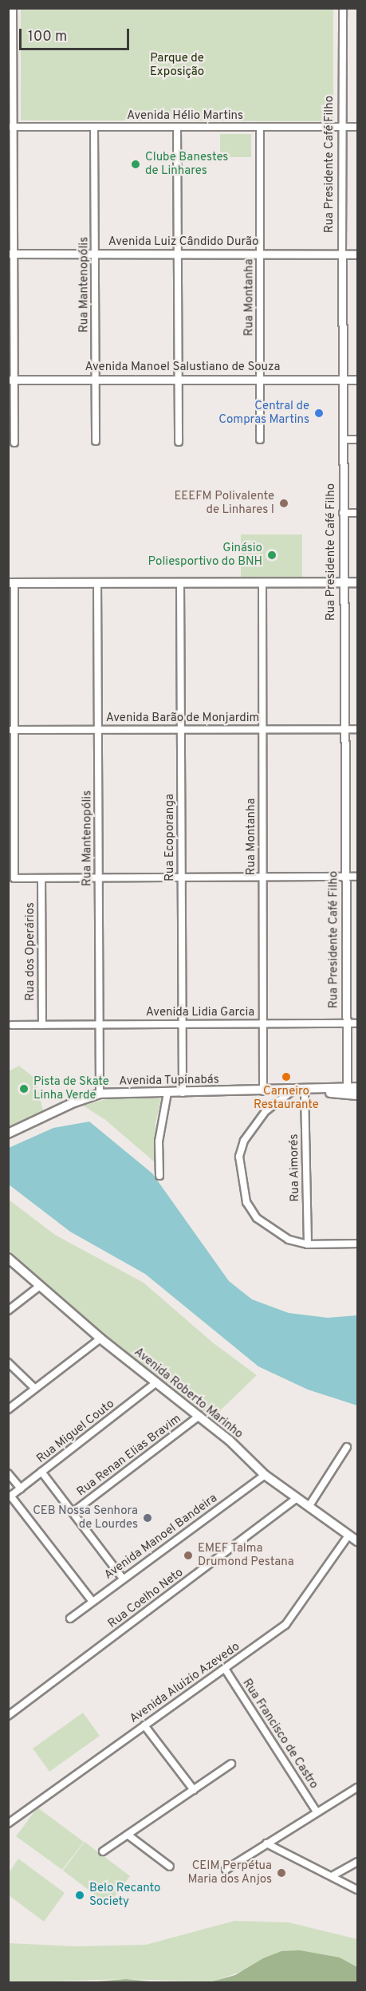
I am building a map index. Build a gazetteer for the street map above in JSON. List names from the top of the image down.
{
  "streets": {
    "main road": ["Avenida Tupinabás", "Avenida Roberto Marinho"],
    "street": [
      "Avenida Hélio Martins",
      "Rua Presidente Café Filho",
      "Avenida Luiz Cândido Durão",
      "Rua Mantenopólis",
      "Rua Montanha",
      "Avenida Manoel Salustiano de Souza",
      "Avenida Barão de Monjardim",
      "Rua Ecoporanga",
      "Rua dos Operários",
      "Avenida Lidia Garcia",
      "Rua Aimorés",
      "Rua Miguel Couto",
      "Rua Renan Elias Bravim",
      "Avenida Manoel Bandeira",
      "Rua Coelho Neto",
      "Avenida Aluizio Azevedo",
      "Rua Francisco de Castro"
    ]
  },
  "crossings": [
    ["Avenida Hélio Martins", "Rua Presidente Café Filho"],
    ["Avenida Hélio Martins", "Rua Mantenopólis"],
    ["Avenida Hélio Martins", "Rua Montanha"],
    ["Rua Presidente Café Filho", "Avenida Luiz Cândido Durão"],
    ["Rua Presidente Café Filho", "Avenida Manoel Salustiano de Souza"],
    ["Rua Presidente Café Filho", "Avenida Barão de Monjardim"],
    ["Rua Presidente Café Filho", "Avenida Lidia Garcia"],
    ["Rua Presidente Café Filho", "Avenida Tupinabás"],
    ["Avenida Luiz Cândido Durão", "Rua Mantenopólis"],
    ["Avenida Luiz Cândido Durão", "Rua Montanha"],
    ["Rua Mantenopólis", "Avenida Manoel Salustiano de Souza"],
    ["Rua Mantenopólis", "Avenida Barão de Monjardim"],
    ["Rua Mantenopólis", "Avenida Lidia Garcia"],
    ["Rua Mantenopólis", "Avenida Tupinabás"],
    ["Rua Montanha", "Avenida Manoel Salustiano de Souza"],
    ["Rua Montanha", "Avenida Barão de Monjardim"],
    ["Rua Montanha", "Avenida Lidia Garcia"],
    ["Rua Montanha", "Avenida Tupinabás"],
    ["Avenida Barão de Monjardim", "Rua Ecoporanga"],
    ["Rua Ecoporanga", "Avenida Lidia Garcia"],
    ["Rua Ecoporanga", "Avenida Tupinabás"],
    ["Rua dos Operários", "Avenida Lidia Garcia"],
    ["Avenida Tupinabás", "Rua Aimorés"],
    ["Avenida Roberto Marinho", "Rua Miguel Couto"],
    ["Avenida Roberto Marinho", "Rua Renan Elias Bravim"],
    ["Avenida Roberto Marinho", "Avenida Manoel Bandeira"],
    ["Avenida Roberto Marinho", "Rua Coelho Neto"],
    ["Avenida Roberto Marinho", "Avenida Aluizio Azevedo"],
    ["Avenida Aluizio Azevedo", "Rua Francisco de Castro"]
  ],
  "parks": ["Parque de Exposição"],
  "places": [
    "Clube Banestes de Linhares",
    "Central de Compras Martins",
    "EEEFM Polivalente de Linhares I",
    "Ginásio Poliesportivo do BNH",
    "Carneiro Restaurante",
    "Pista de Skate Linha Verde",
    "CEB Nossa Senhora de Lourdes",
    "EMEF Talma Drumond Pestana",
    "CEIM Perpétua Maria dos Anjos",
    "Belo Recanto Society"
  ],
  "scale_bar": "100 m"
}
